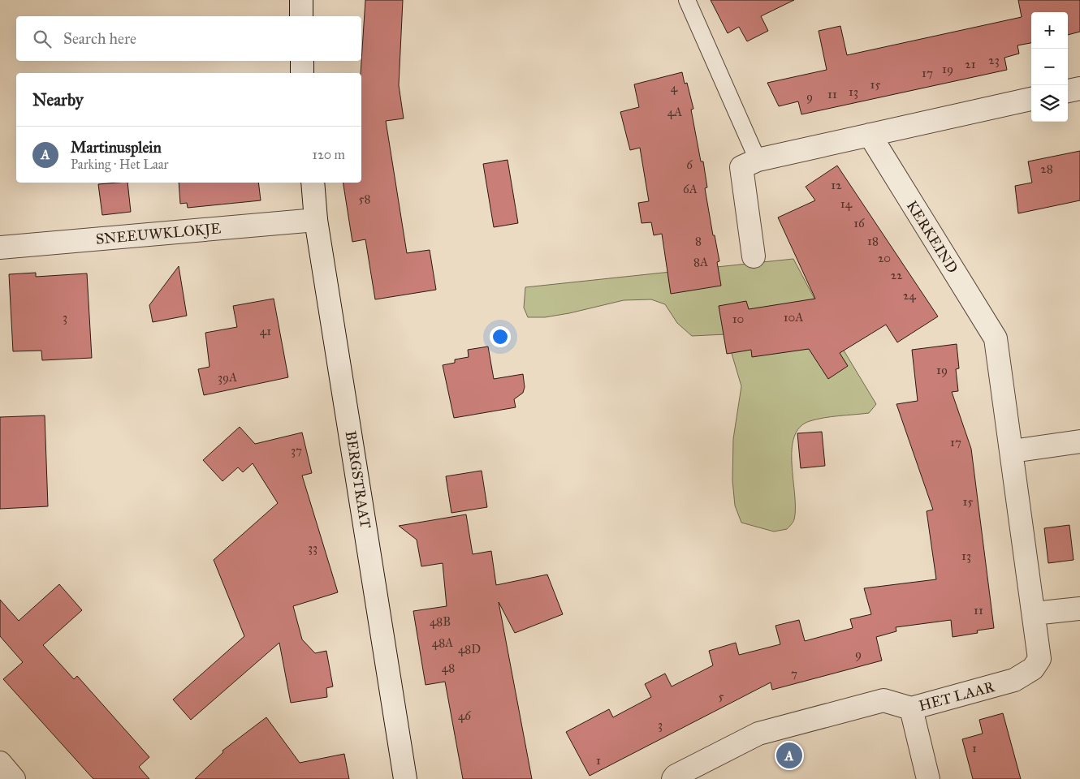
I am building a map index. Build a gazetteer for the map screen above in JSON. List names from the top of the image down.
{
  "streets": {
    "street": [
      "SNEEUWKLOKJE",
      "KERKEIND",
      "BERGSTRAAT",
      "HET LAAR"
    ]
  },
  "crossings": [
    ["SNEEUWKLOKJE", "BERGSTRAAT"],
    ["KERKEIND", "HET LAAR"]
  ],
  "house_numbers": [
    "23",
    "21",
    "19",
    "17",
    "15",
    "4",
    "13",
    "11",
    "9",
    "4A",
    "6",
    "28",
    "12",
    "6A",
    "58",
    "14",
    "16",
    "8",
    "18",
    "20",
    "8A",
    "22",
    "24",
    "3",
    "10A",
    "10",
    "41",
    "19",
    "39A",
    "17",
    "37",
    "15",
    "33",
    "13",
    "11",
    "48B",
    "48A",
    "48D",
    "9",
    "48",
    "7",
    "5",
    "46",
    "3",
    "1",
    "1"
  ],
  "page": {
    "map_buttons": ["+", "−"],
    "search": "Search here",
    "heading": "Nearby",
    "list": [
      {
        "mark": "A",
        "name": "Martinusplein",
        "note": "Parking · Het Laar",
        "value": "120 m"
      }
    ],
    "pins": "A"
  }
}
